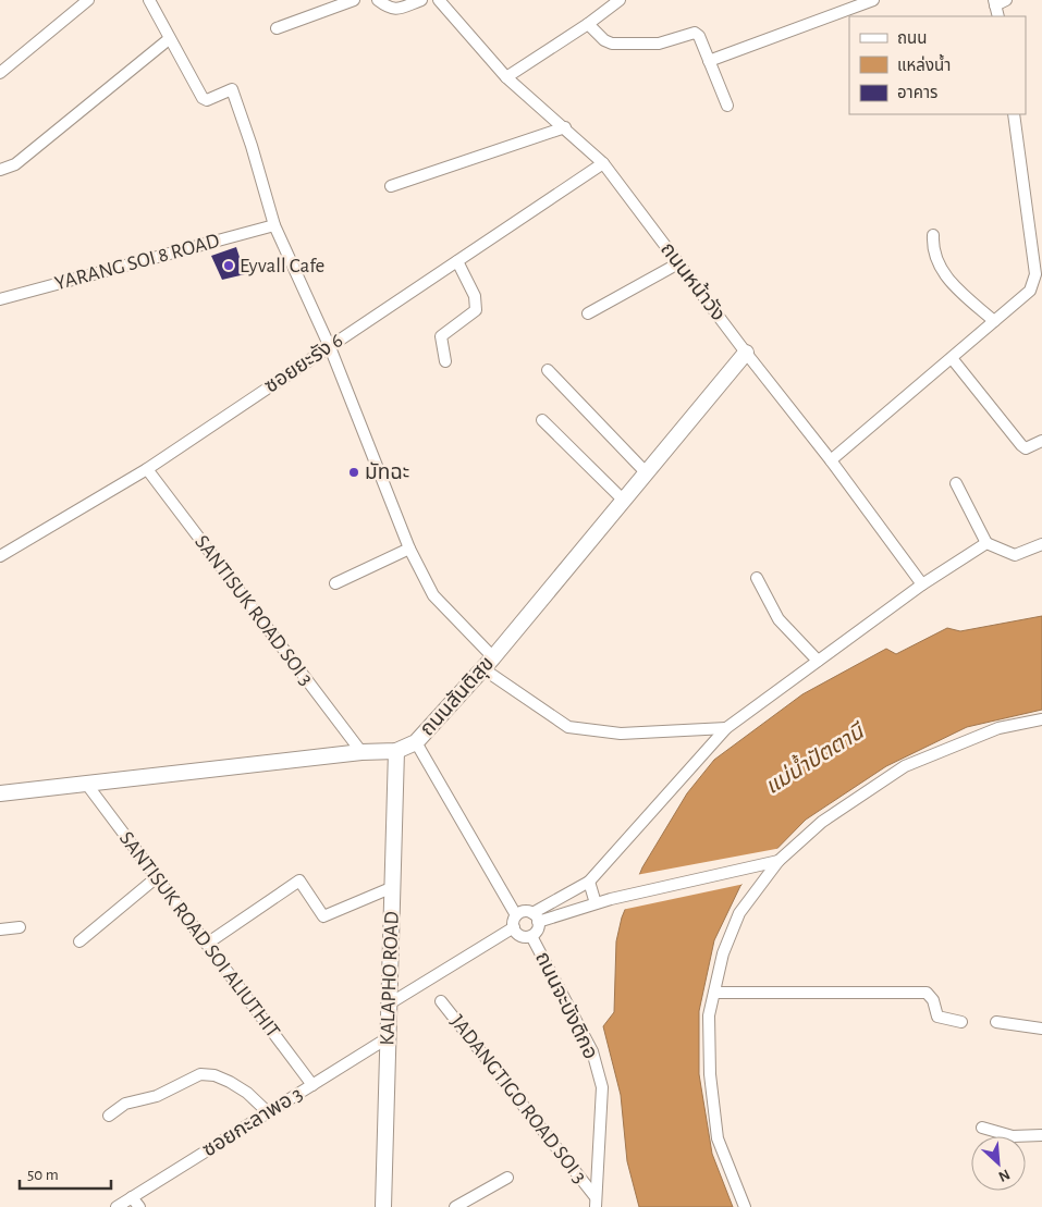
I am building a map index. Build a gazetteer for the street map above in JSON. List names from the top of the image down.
{
  "streets": {
    "street": [
      "YARANG SOI 8 ROAD",
      "ถนนหน้าวัง",
      "ซอยยะรัง 6",
      "SANTISUK ROAD SOI 3",
      "ถนนสันติสุข",
      "SANTISUK ROAD SOI ALIUTHIT",
      "KALAPHO ROAD",
      "ถนนจะบังติกอ",
      "JADANGTIGO ROAD SOI 3",
      "ซอยกะลาพอ 3"
    ]
  },
  "crossings": [
    ["ถนนหน้าวัง", "ซอยยะรัง 6"],
    ["ถนนหน้าวัง", "ถนนสันติสุข"],
    ["ซอยยะรัง 6", "SANTISUK ROAD SOI 3"],
    ["SANTISUK ROAD SOI 3", "ถนนสันติสุข"],
    ["ถนนสันติสุข", "SANTISUK ROAD SOI ALIUTHIT"],
    ["ถนนสันติสุข", "KALAPHO ROAD"],
    ["SANTISUK ROAD SOI ALIUTHIT", "ซอยกะลาพอ 3"],
    ["KALAPHO ROAD", "ซอยกะลาพอ 3"],
    ["ถนนจะบังติกอ", "JADANGTIGO ROAD SOI 3"]
  ],
  "water": ["แม่น้ำปัตตานี"],
  "places": ["Eyvall Cafe", "มัทฉะ"],
  "legend": ["ถนน", "แหล่งน้ำ", "อาคาร"],
  "scale_bar": "50 m",
  "north": "bottom right"
}
